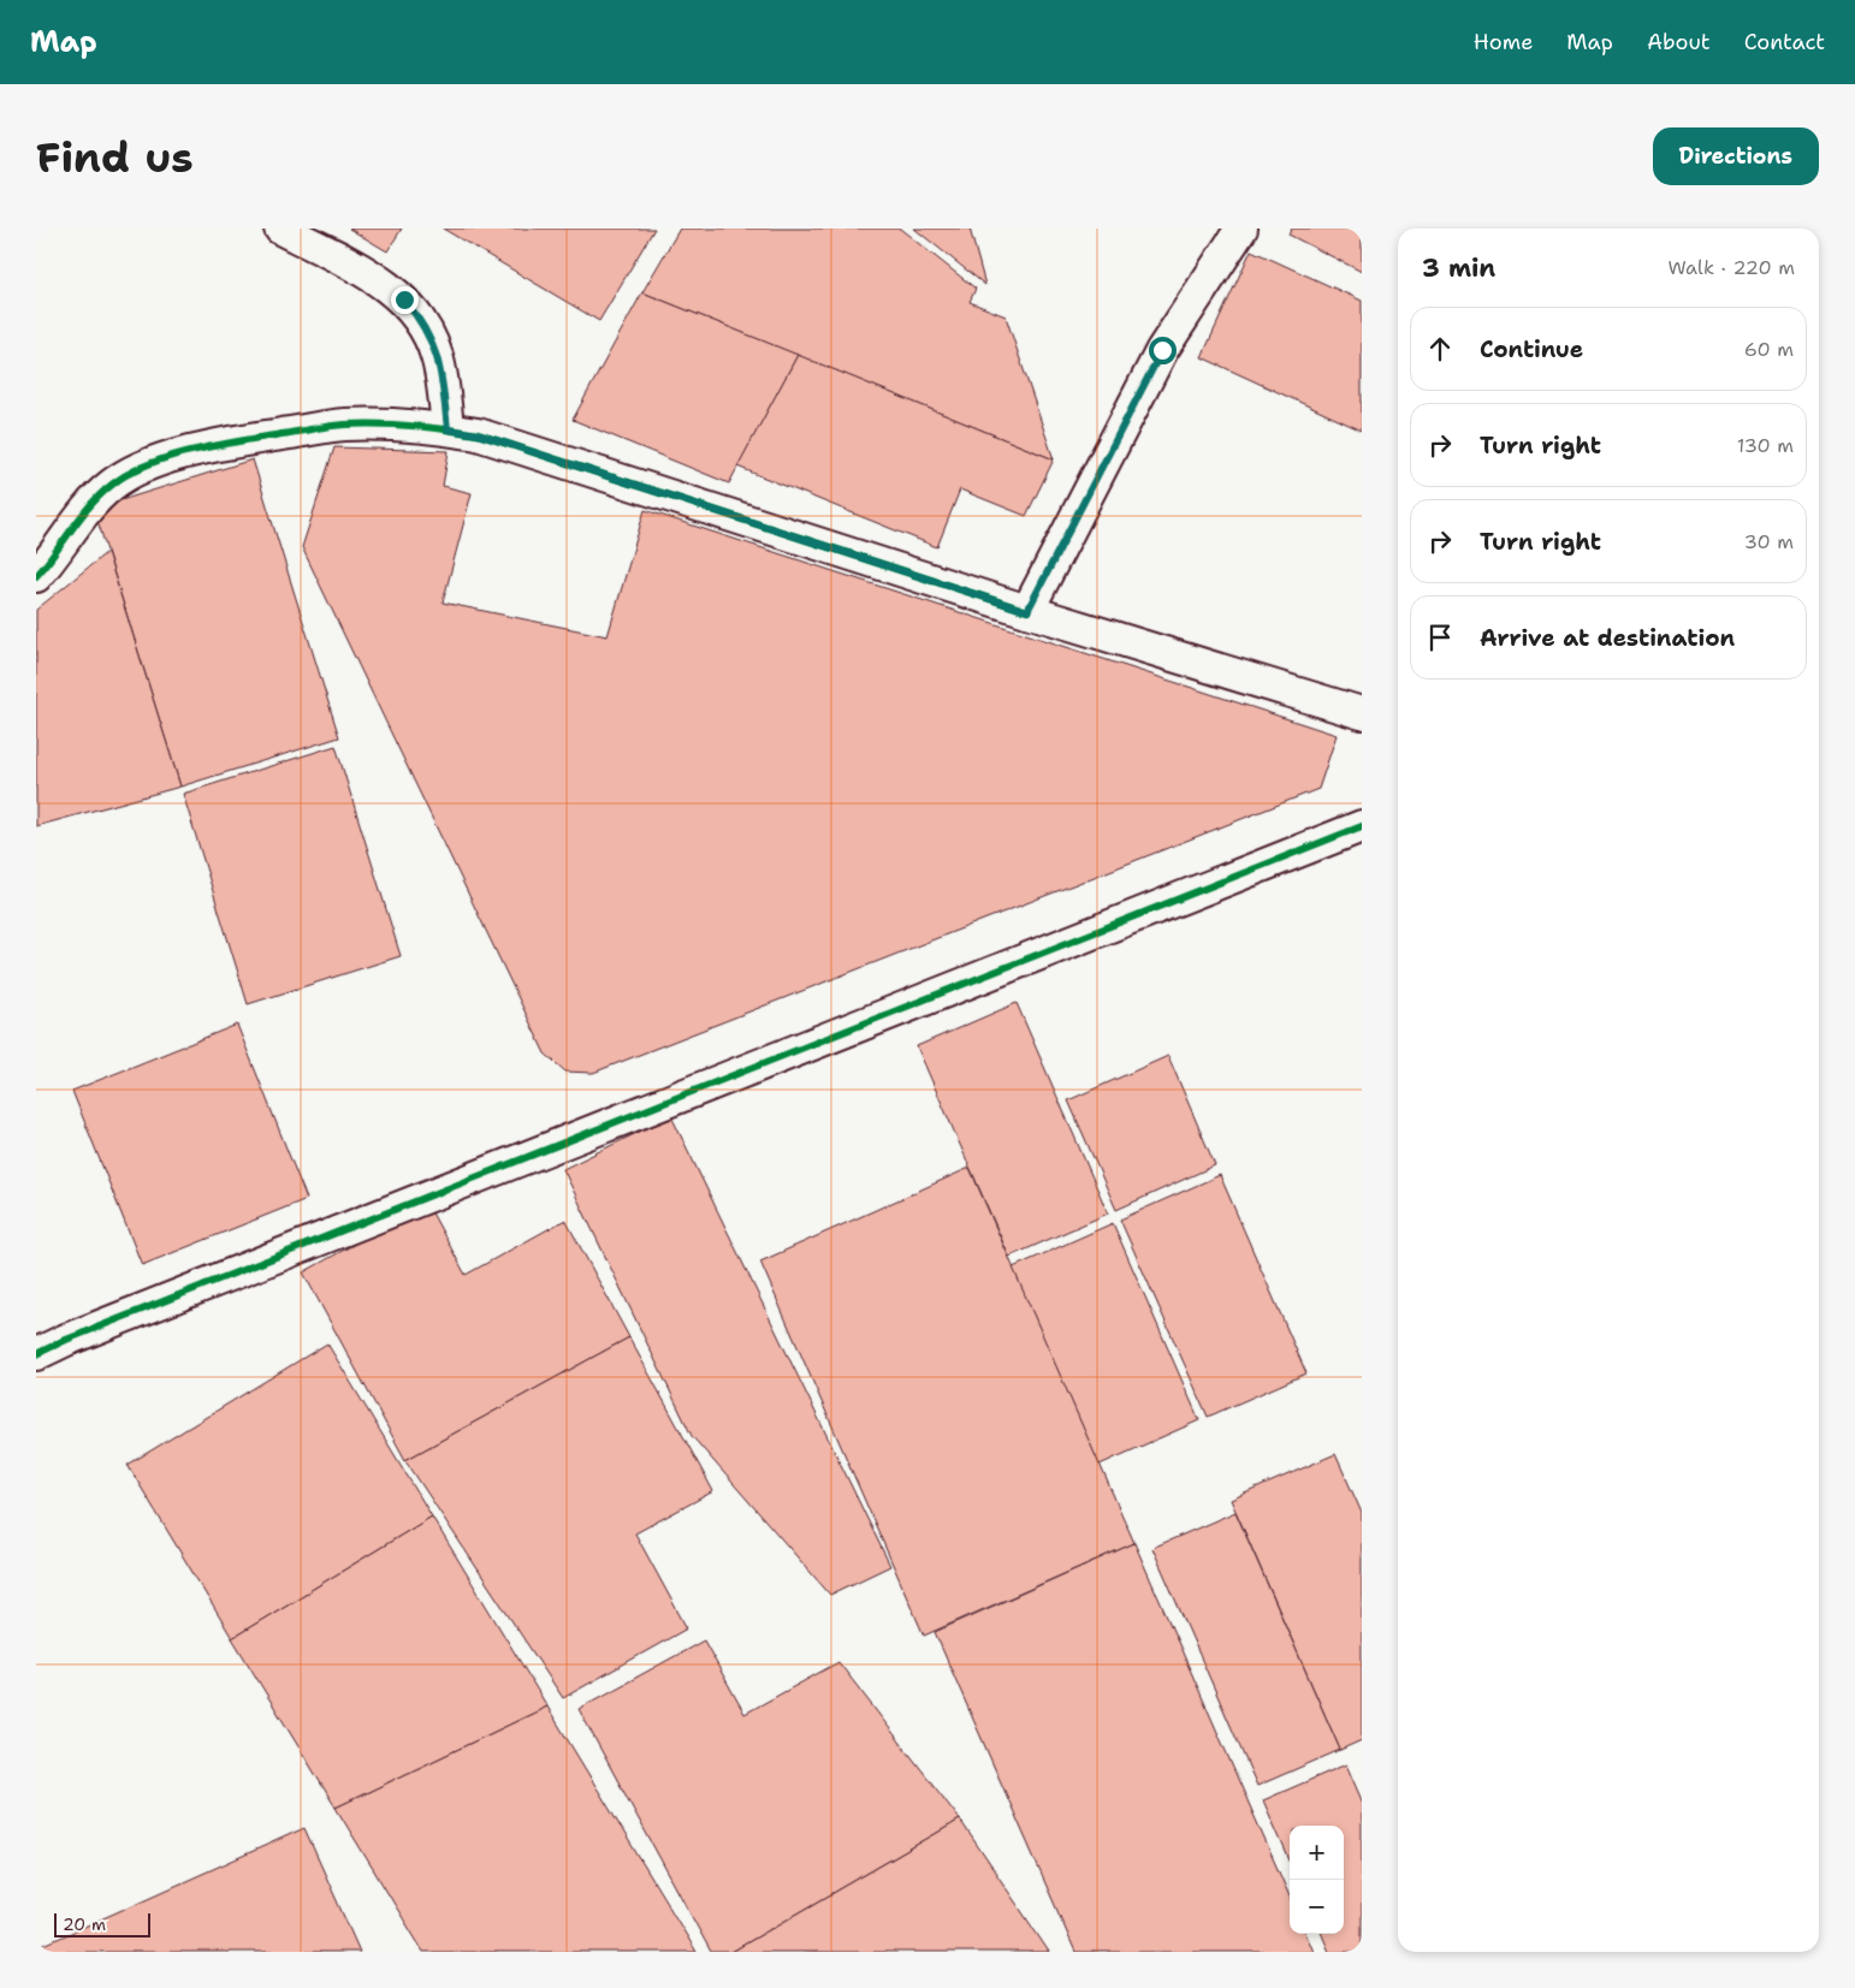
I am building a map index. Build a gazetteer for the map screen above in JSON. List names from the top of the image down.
{
  "scale_bar": "20 m",
  "page": {
    "header": "Map",
    "nav": [
      "Home",
      "Map",
      "About",
      "Contact"
    ],
    "buttons": "Directions",
    "title": "Find us",
    "heading": ["3 min", "Walk · 220 m"],
    "list": [
      ["Continue", "60 m"],
      ["Turn right", "130 m"],
      ["Turn right", "30 m"],
      "Arrive at destination"
    ],
    "map_buttons": ["+", "−"],
    "scale": "20 m"
  }
}
